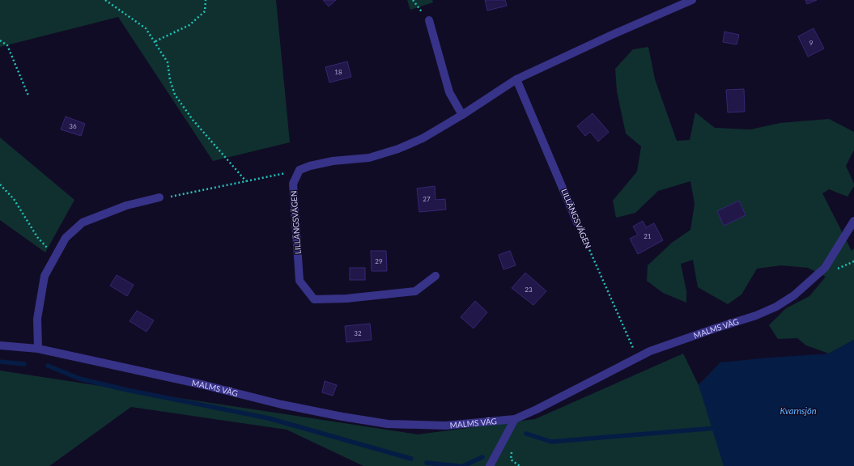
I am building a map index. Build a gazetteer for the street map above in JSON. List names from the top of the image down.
{
  "streets": {
    "street": ["LILLÄNGSVÄGEN", "MALMS VÄG"]
  },
  "crossings": [
    ["LILLÄNGSVÄGEN", "MALMS VÄG"]
  ],
  "water": ["Kvarnsjön"],
  "house_numbers": [
    "9",
    "18",
    "36",
    "27",
    "21",
    "29",
    "23",
    "32"
  ]
}
